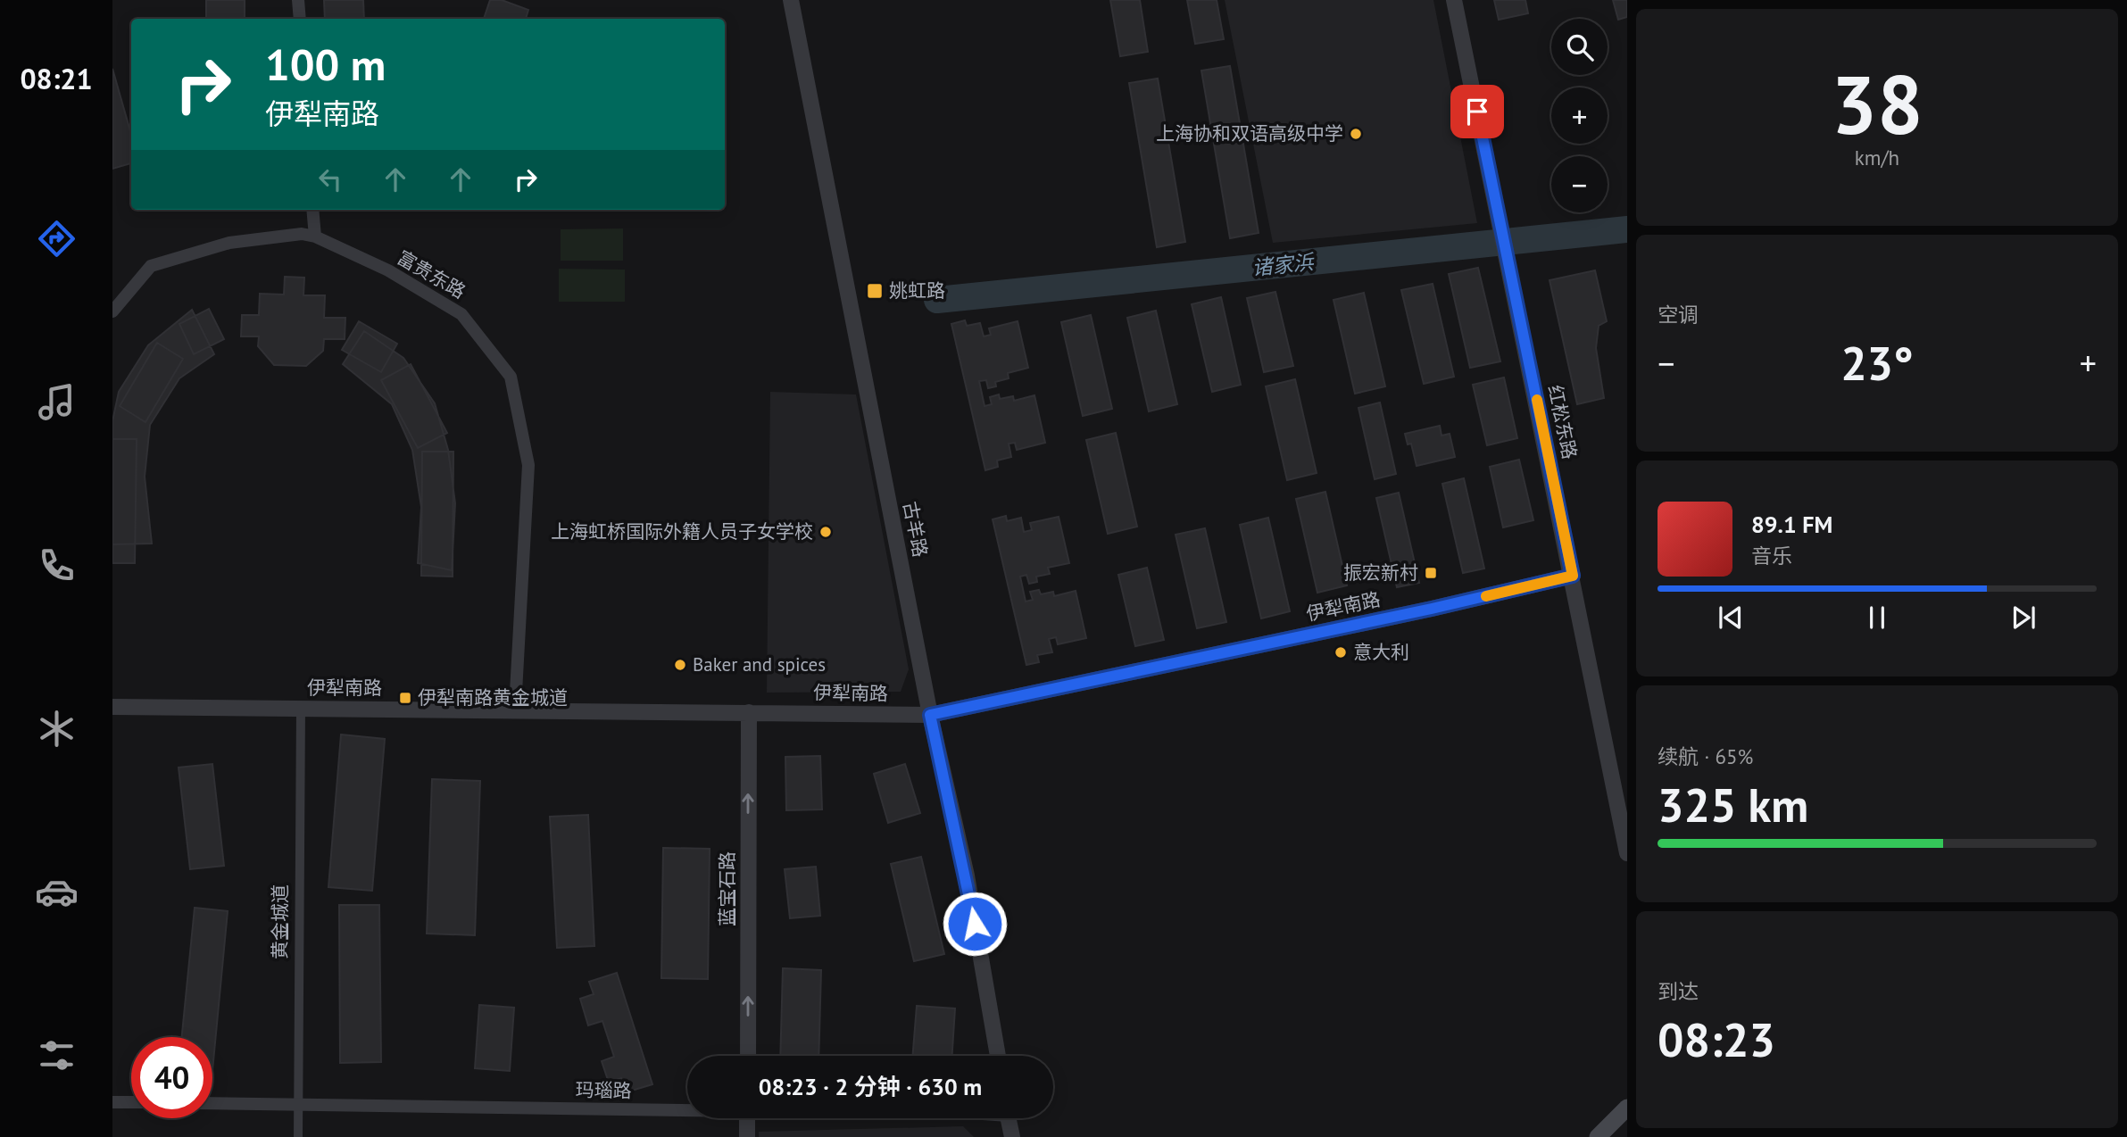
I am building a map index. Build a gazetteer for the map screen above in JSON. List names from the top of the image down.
{
  "streets": {
    "street": [
      "富贵东路",
      "红松东路",
      "古羊路",
      "伊犁南路",
      "蓝宝石路",
      "黄金城道",
      "玛瑙路"
    ]
  },
  "crossings": [
    ["富贵东路", "伊犁南路"],
    ["红松东路", "伊犁南路"],
    ["古羊路", "伊犁南路"],
    ["伊犁南路", "蓝宝石路"],
    ["伊犁南路", "黄金城道"],
    ["黄金城道", "玛瑙路"]
  ],
  "one_way": ["蓝宝石路"],
  "water": ["诸家浜"],
  "places": {
    "other": [
      "上海协和双语高级中学",
      "上海虹桥国际外籍人员子女学校",
      "意大利",
      "Baker and spices"
    ],
    "transit": ["姚虹路", "振宏新村", "伊犁南路黄金城道"]
  },
  "page": {
    "tabs": "08:21",
    "tile": [
      ["38", "km/h"],
      "空调",
      ["续航 · 65%", "325 km"],
      ["到达", "08:23"]
    ],
    "map_buttons": ["+", "−"],
    "turn": ["100 m", "伊犁南路"],
    "heat": ["−", "23°", "+"],
    "song": ["89.1 FM", "音乐"],
    "limit": "40",
    "trip": "08:23 · 2 分钟 · 630 m"
  }
}
